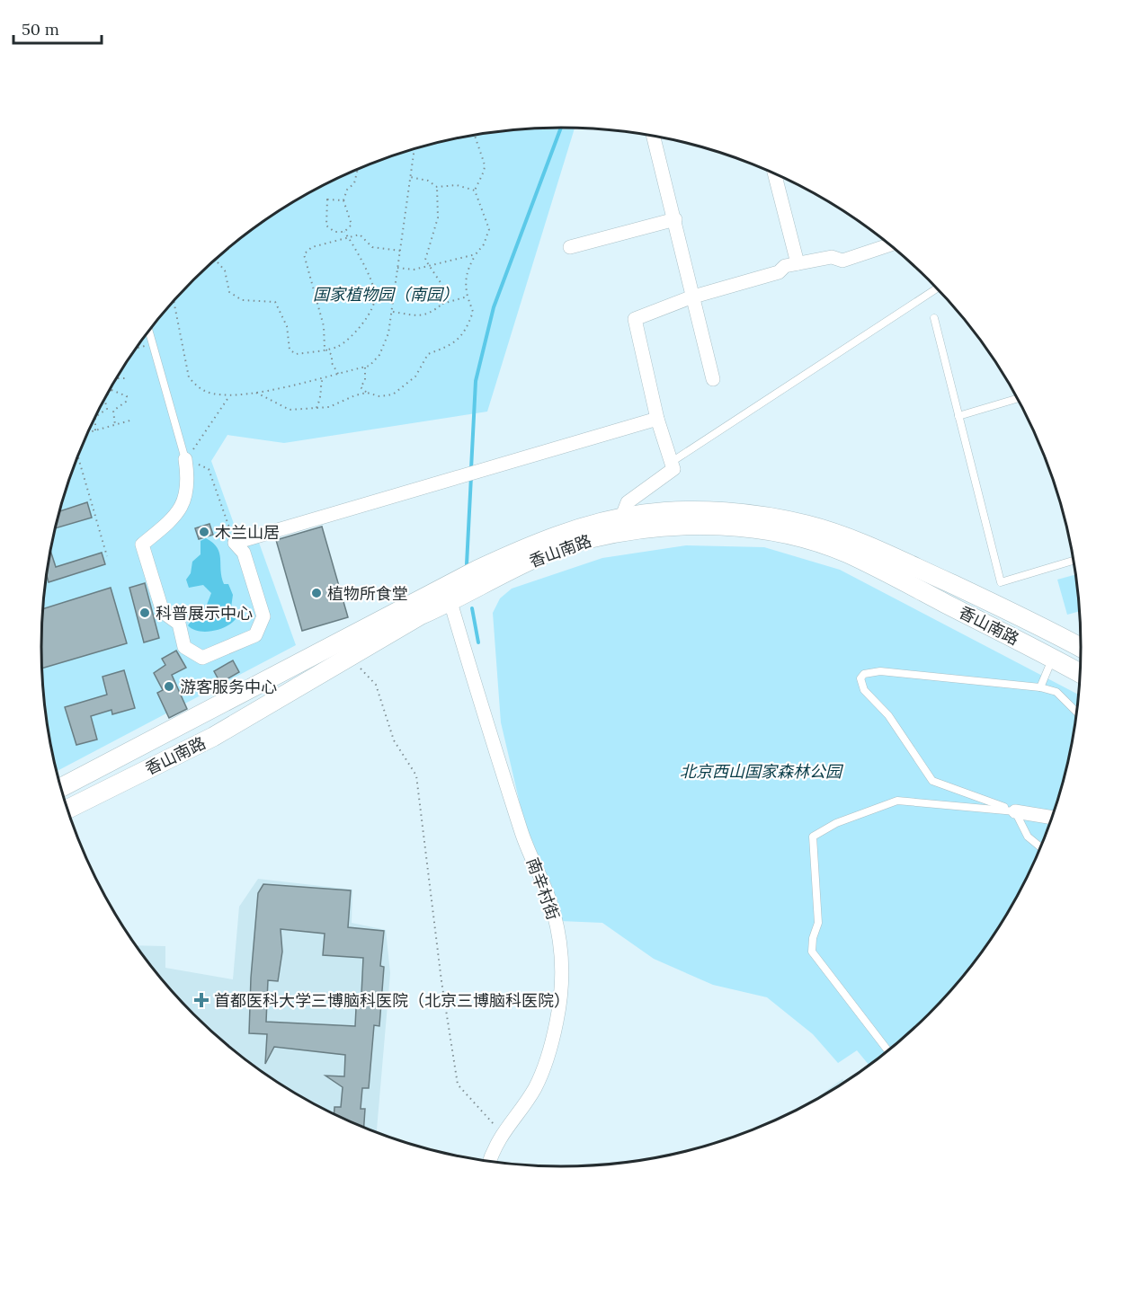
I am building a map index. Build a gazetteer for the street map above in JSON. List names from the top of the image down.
{
  "streets": {
    "street": ["香山南路", "南辛村街"]
  },
  "crossings": [
    ["香山南路", "南辛村街"]
  ],
  "parks": ["国家植物园（南园）", "北京西山国家森林公园"],
  "places": {
    "other": [
      "木兰山居",
      "植物所食堂",
      "科普展示中心",
      "游客服务中心"
    ],
    "health": ["首都医科大学三博脑科医院（北京三博脑科医院）"]
  },
  "scale_bar": "50 m"
}
